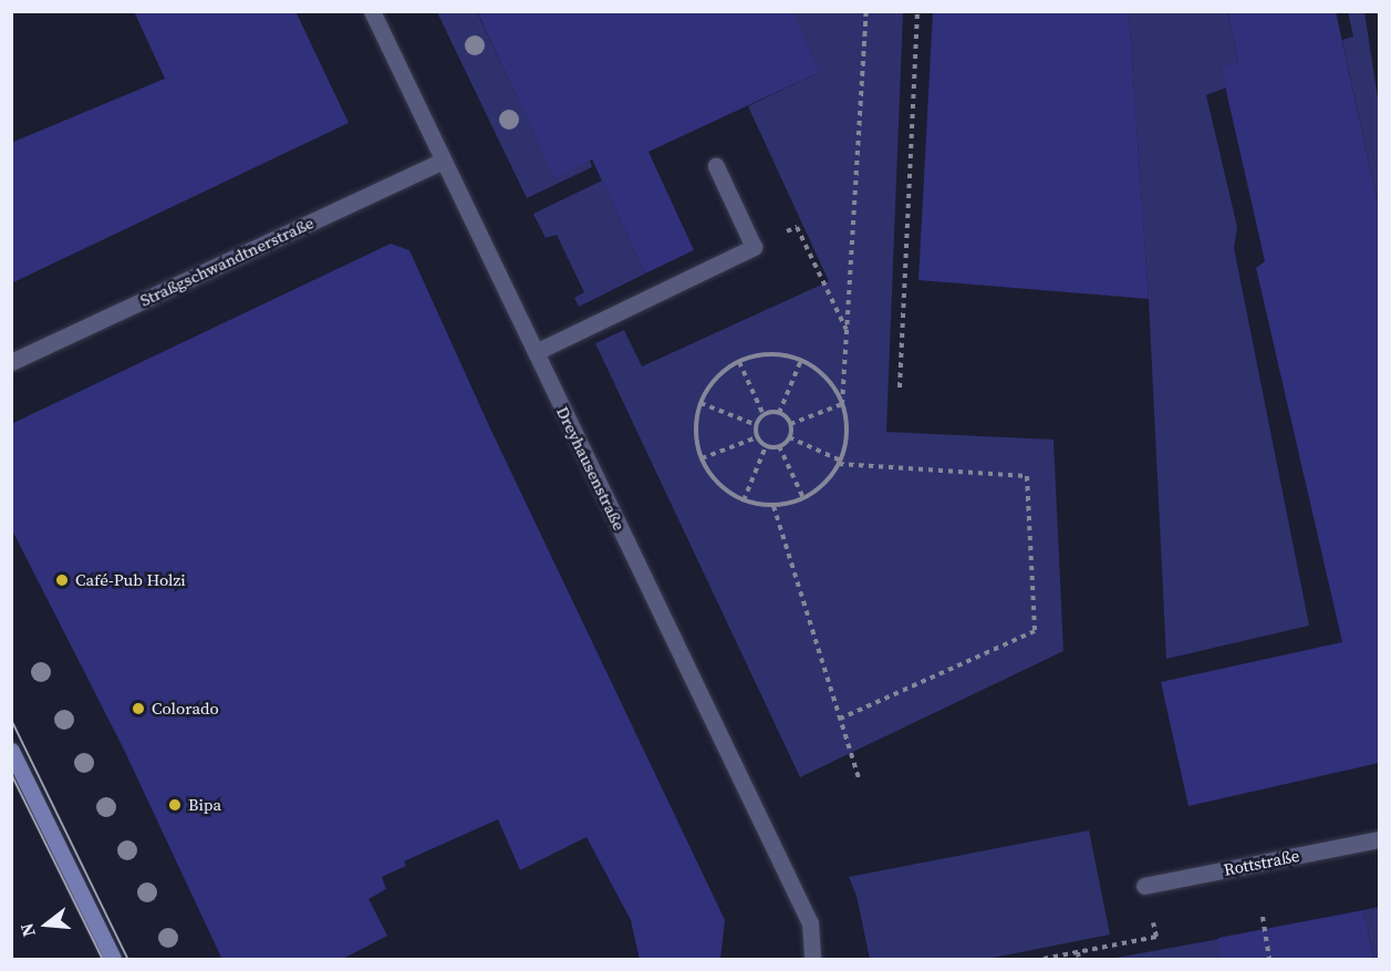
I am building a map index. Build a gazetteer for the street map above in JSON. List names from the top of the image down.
{
  "streets": {
    "street": ["Straßgschwandtnerstraße", "Dreyhausenstraße", "Rottstraße"]
  },
  "crossings": [
    ["Straßgschwandtnerstraße", "Dreyhausenstraße"]
  ],
  "places": ["Café-Pub Holzi", "Colorado", "Bipa"],
  "north": "left"
}
